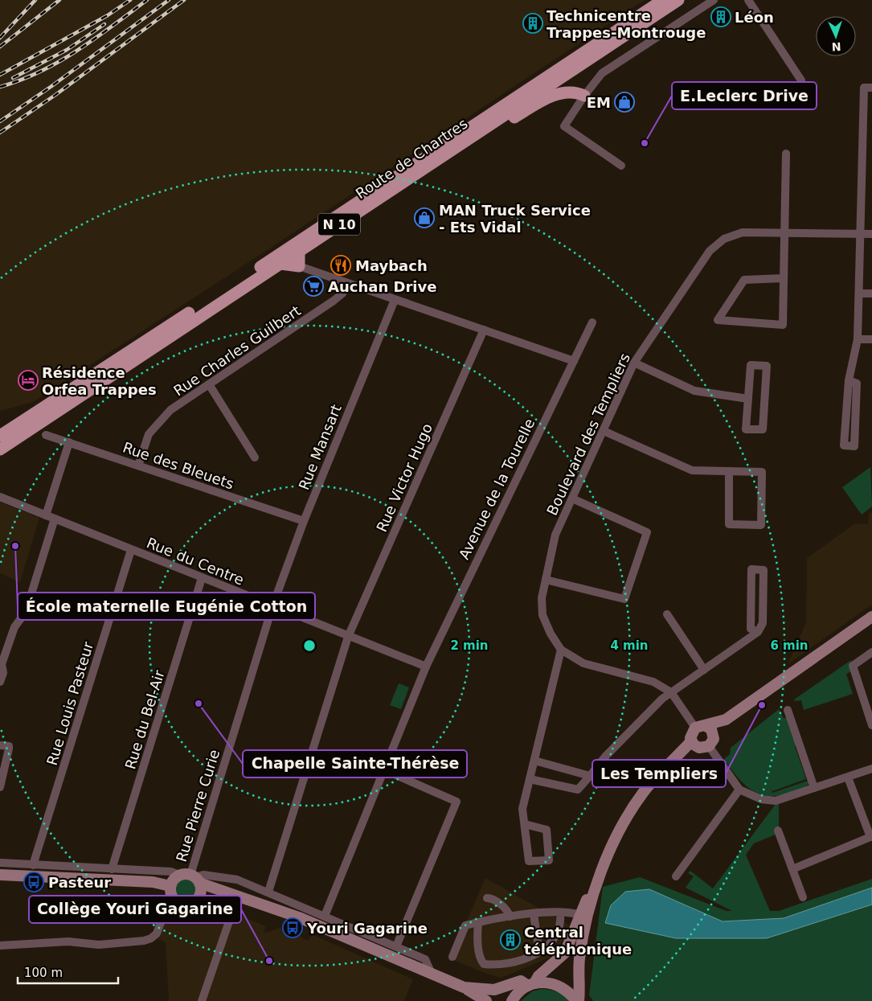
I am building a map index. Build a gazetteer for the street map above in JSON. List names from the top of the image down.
{
  "streets": {
    "main road": ["Route de Chartres", "N 10"],
    "street": [
      "Rue Charles Guilbert",
      "Boulevard des Templiers",
      "Rue Mansart",
      "Rue des Bleuets",
      "Rue Victor Hugo",
      "Avenue de la Tourelle",
      "Rue du Centre",
      "Rue Louis Pasteur",
      "Rue du Bel-Air",
      "Rue Pierre Curie"
    ]
  },
  "crossings": [
    ["Rue Charles Guilbert", "Rue des Bleuets"],
    ["Rue Mansart", "Rue des Bleuets"],
    ["Rue Mansart", "Rue du Centre"],
    ["Rue Mansart", "Rue Pierre Curie"],
    ["Rue Victor Hugo", "Rue du Centre"],
    ["Avenue de la Tourelle", "Rue du Centre"],
    ["Rue du Centre", "Rue Louis Pasteur"],
    ["Rue du Centre", "Rue du Bel-Air"],
    ["Rue du Centre", "Rue Pierre Curie"]
  ],
  "places": {
    "building": ["Léon", "Technicentre Trappes-Montrouge", "Central téléphonique"],
    "shop": ["EM", "MAN Truck Service - Ets Vidal"],
    "other": [
      "E.Leclerc Drive",
      "École maternelle Eugénie Cotton",
      "Chapelle Sainte-Thérèse",
      "Les Templiers",
      "Collège Youri Gagarine"
    ],
    "restaurant": ["Maybach"],
    "supermarket": ["Auchan Drive"],
    "hotel": ["Résidence Orfea Trappes"],
    "bus stop": ["Pasteur", "Youri Gagarine"]
  },
  "scale_bar": "100 m",
  "north": "bottom",
  "rings": ["2 min", "4 min", "6 min"]
}
